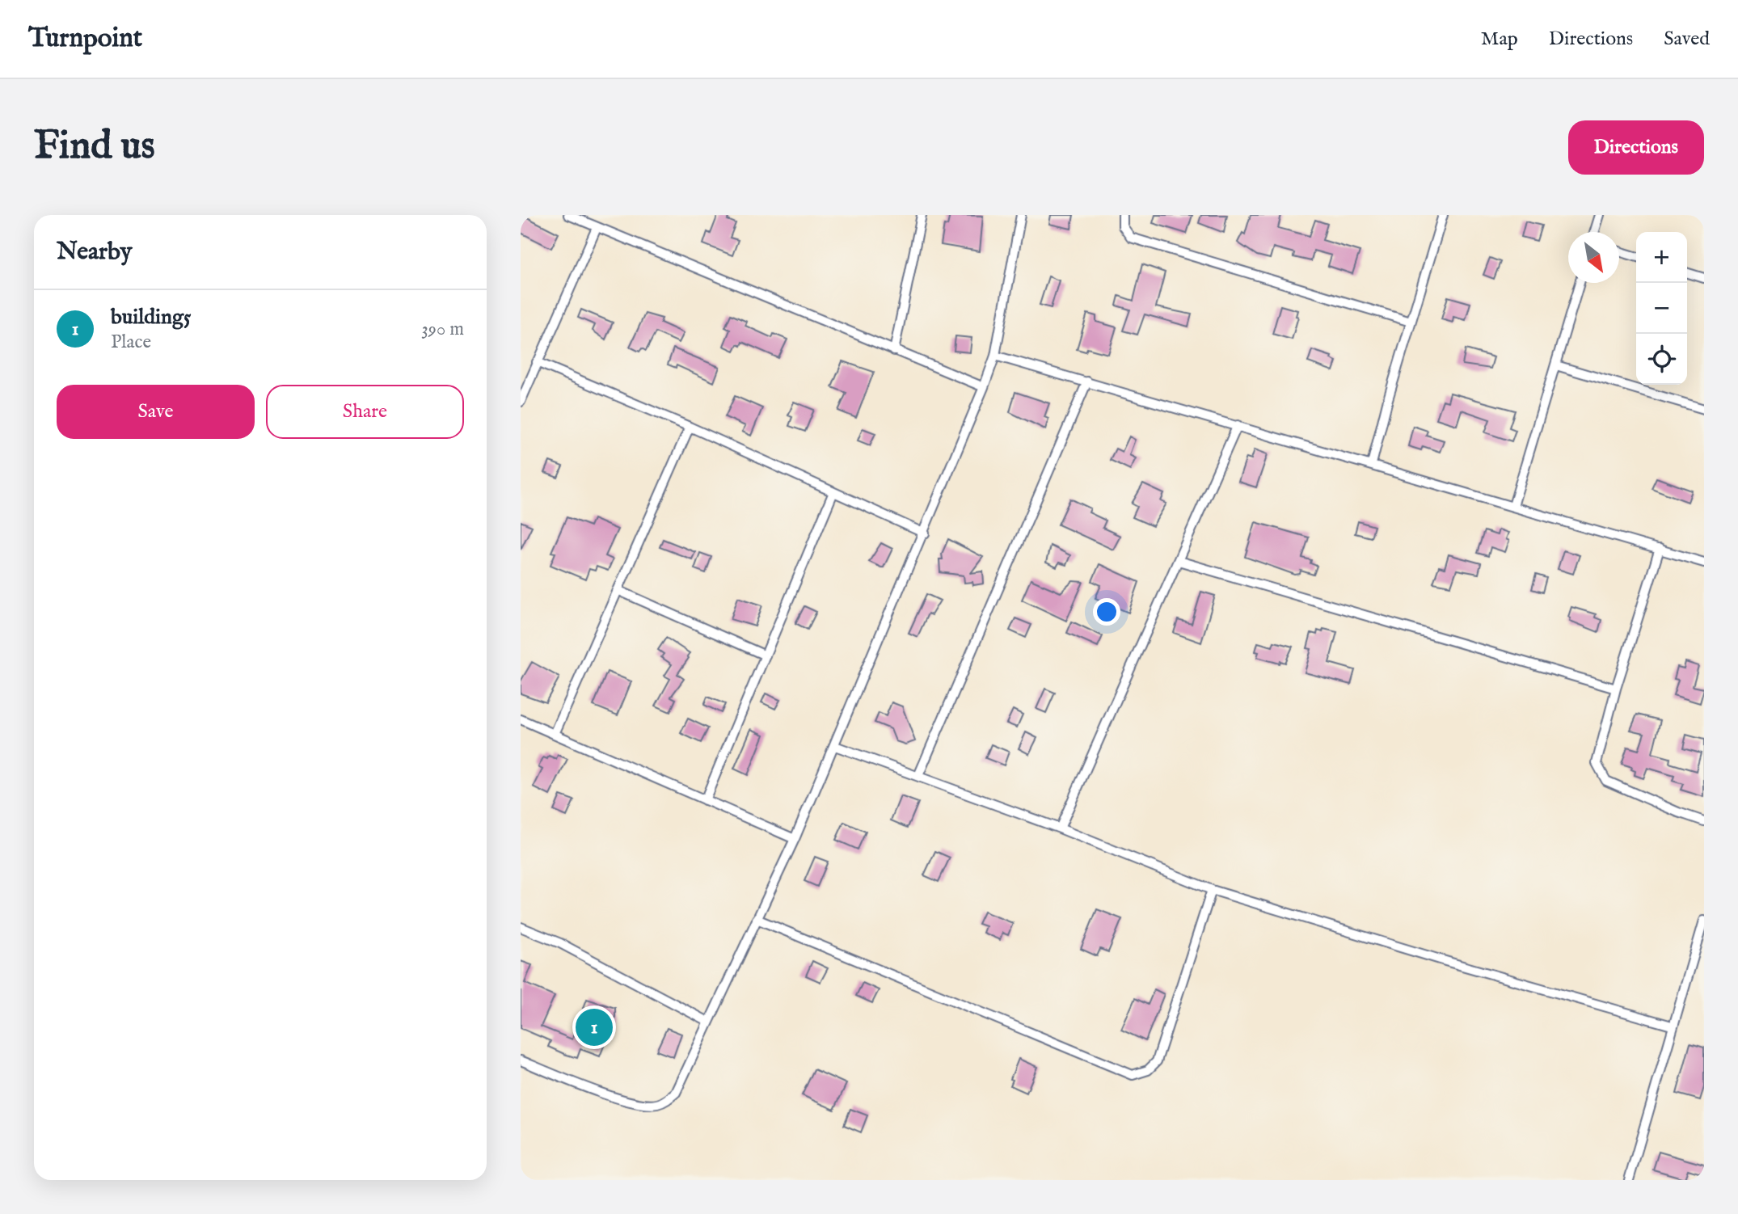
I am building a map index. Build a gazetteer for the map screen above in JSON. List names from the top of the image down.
{
  "north": "bottom right",
  "page": {
    "header": "Turnpoint",
    "nav": ["Map", "Directions", "Saved"],
    "buttons": [
      "Directions",
      ["Save", "Share"]
    ],
    "title": "Find us",
    "heading": "Nearby",
    "map_buttons": ["+", "−"],
    "list": [
      {
        "mark": "1",
        "name": "building5",
        "note": "Place",
        "value": "390 m"
      }
    ],
    "pins": "1"
  }
}
